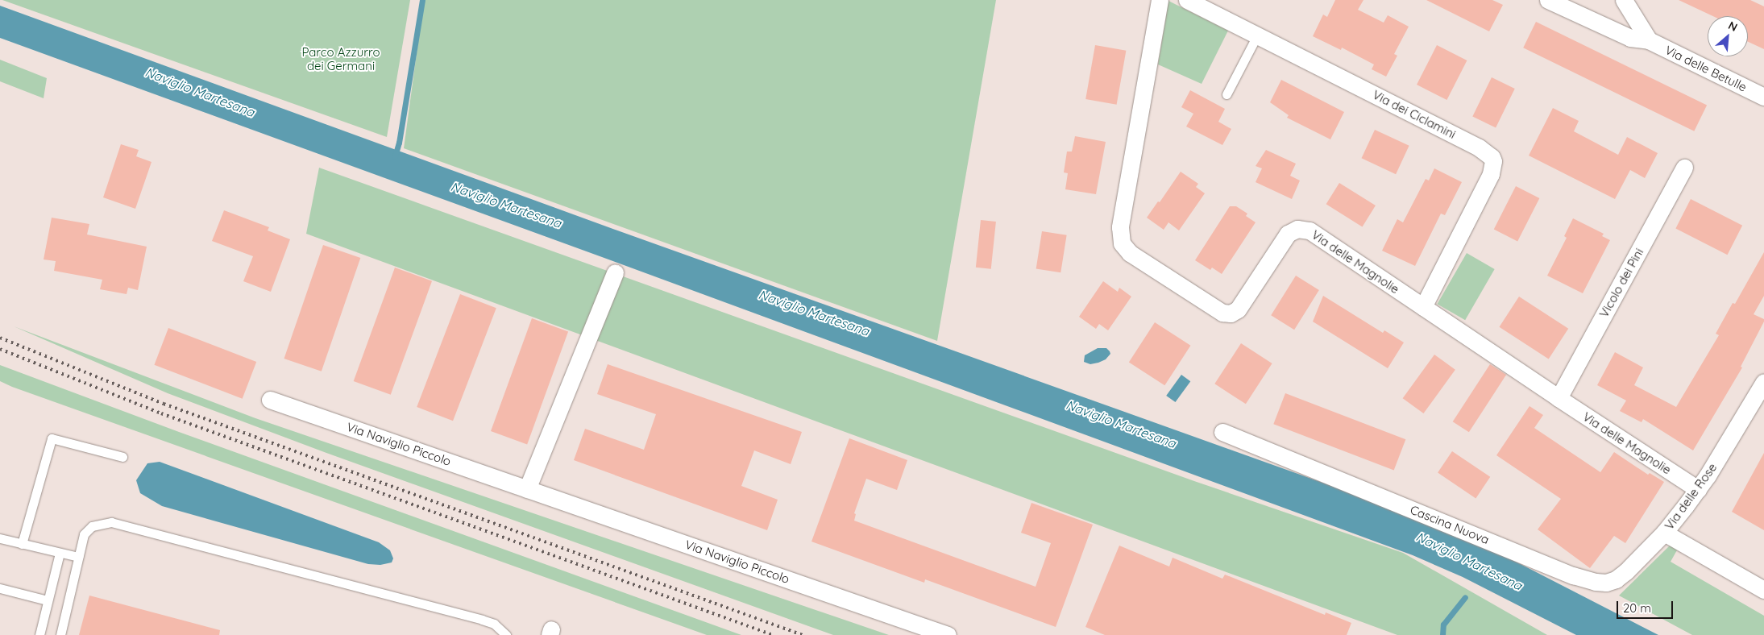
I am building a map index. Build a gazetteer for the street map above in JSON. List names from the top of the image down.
{
  "streets": {
    "street": [
      "Via delle Betulle",
      "Via dei Ciclamini",
      "Via delle Magnolie",
      "Vicolo dei Pini",
      "Via Naviglio Piccolo",
      "Via delle Rose",
      "Cascina Nuova"
    ]
  },
  "crossings": [
    ["Via dei Ciclamini", "Via delle Magnolie"],
    ["Via delle Magnolie", "Vicolo dei Pini"],
    ["Via delle Magnolie", "Via delle Rose"],
    ["Via delle Rose", "Cascina Nuova"]
  ],
  "water": ["Naviglio Martesana"],
  "parks": ["Parco Azzurro dei Germani"],
  "scale_bar": "20 m",
  "north": "top right"
}
